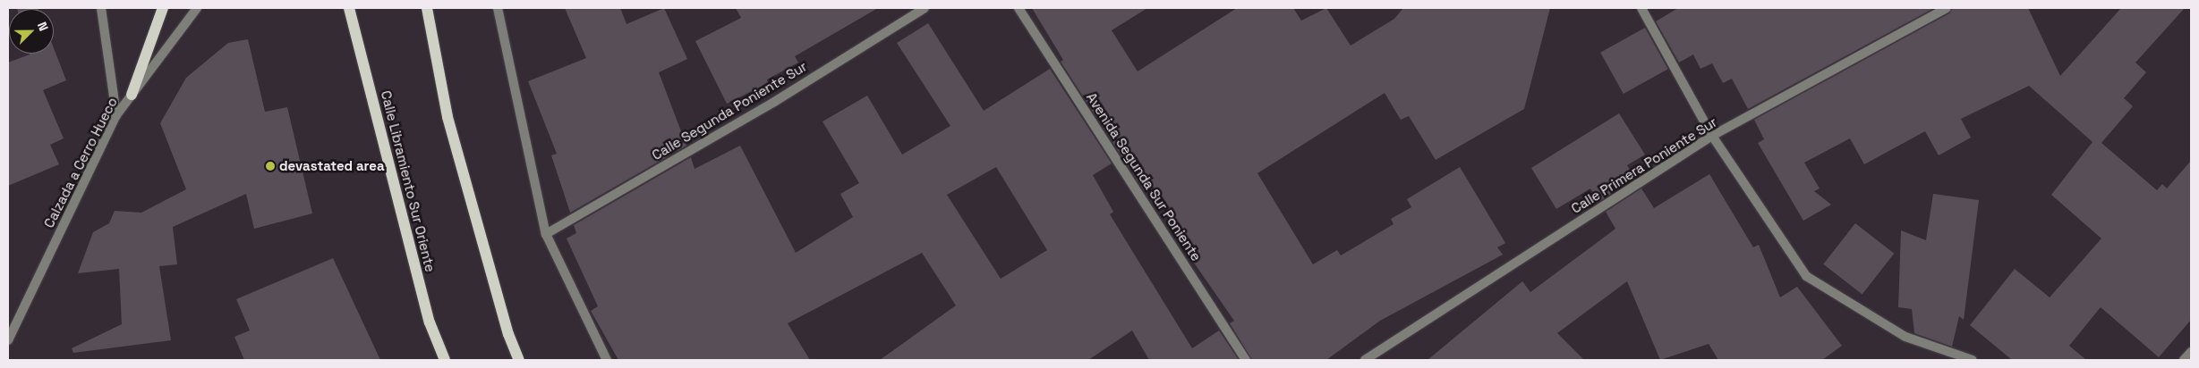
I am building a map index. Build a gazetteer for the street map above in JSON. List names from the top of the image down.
{
  "streets": {
    "main road": ["Calle Libramiento Sur Oriente"],
    "street": [
      "Calle Segunda Poniente Sur",
      "Calzada a Cerro Hueco",
      "Calle Primera Poniente Sur",
      "Avenida Segunda Sur Poniente"
    ]
  },
  "places": ["devastated area"],
  "north": "top right"
}
